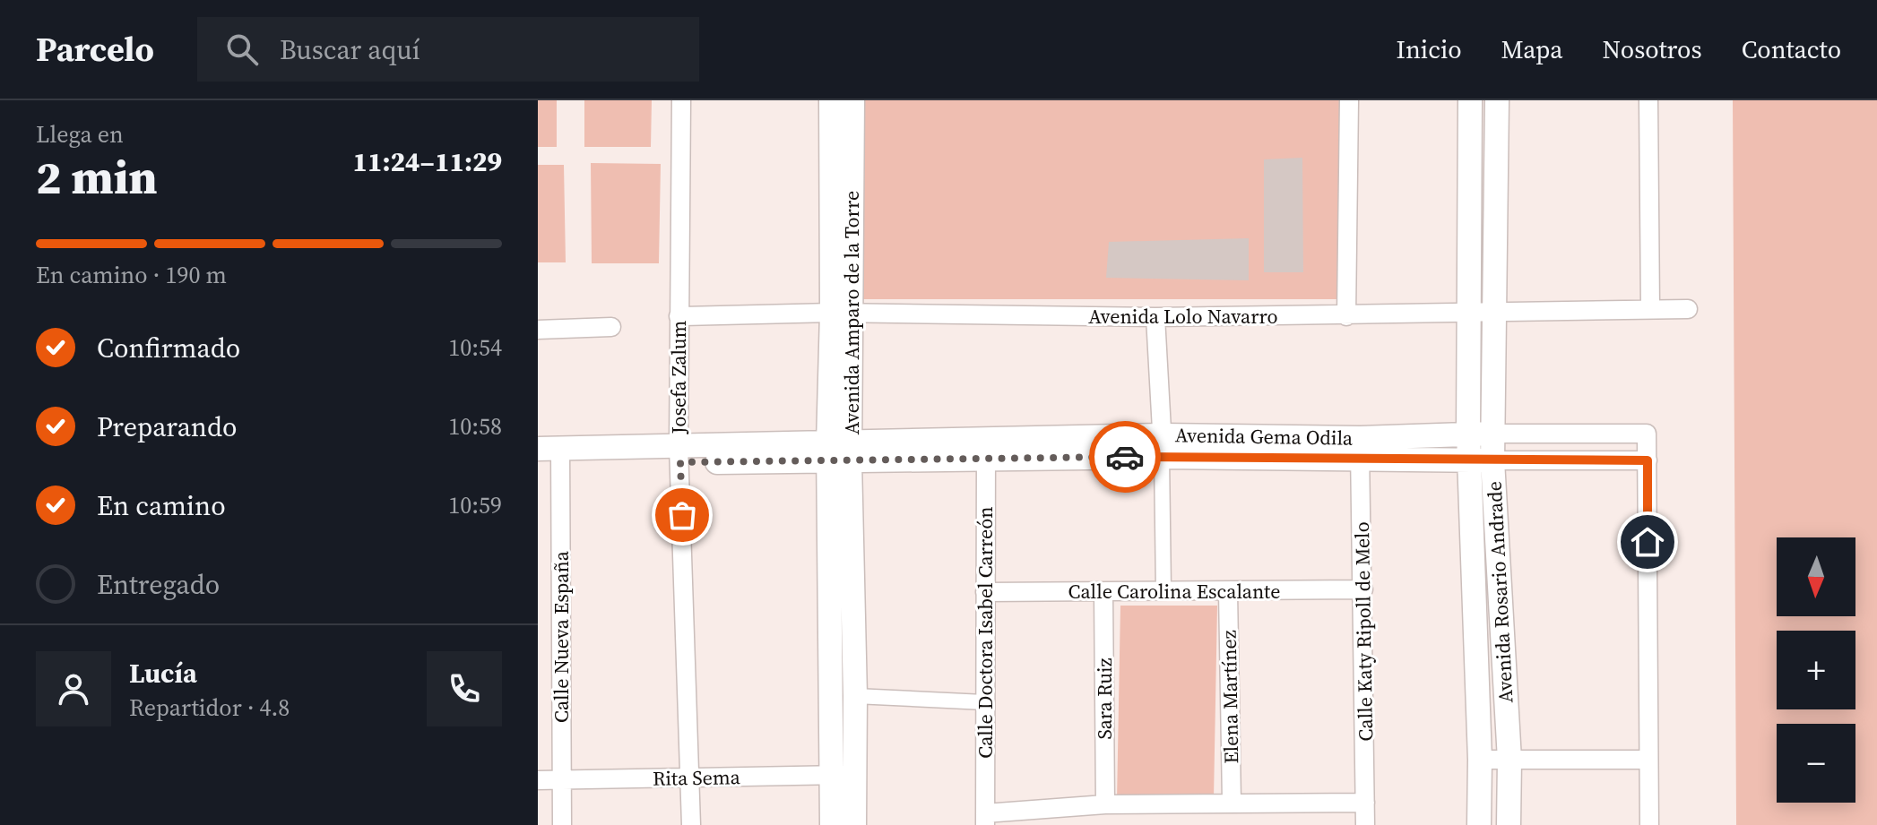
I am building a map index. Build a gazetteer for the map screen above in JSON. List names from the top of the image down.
{
  "streets": {
    "street": [
      "Avenida Amparo de la Torre",
      "Avenida Lolo Navarro",
      "Josefa Zalum",
      "Avenida Gema Odila",
      "Calle Carolina Escalante",
      "Avenida Rosario Andrade",
      "Calle Katy Ripoll de Melo",
      "Calle Doctora Isabel Carreón",
      "Calle Nueva España",
      "Elena Martínez",
      "Sara Ruiz",
      "Rita Sema"
    ]
  },
  "crossings": [
    ["Avenida Amparo de la Torre", "Avenida Lolo Navarro"],
    ["Avenida Amparo de la Torre", "Avenida Gema Odila"],
    ["Avenida Amparo de la Torre", "Rita Sema"],
    ["Avenida Lolo Navarro", "Josefa Zalum"],
    ["Avenida Lolo Navarro", "Avenida Rosario Andrade"],
    ["Josefa Zalum", "Avenida Gema Odila"],
    ["Josefa Zalum", "Rita Sema"],
    ["Avenida Gema Odila", "Avenida Rosario Andrade"],
    ["Avenida Gema Odila", "Calle Katy Ripoll de Melo"],
    ["Avenida Gema Odila", "Calle Doctora Isabel Carreón"],
    ["Avenida Gema Odila", "Calle Nueva España"],
    ["Calle Carolina Escalante", "Calle Katy Ripoll de Melo"],
    ["Calle Carolina Escalante", "Calle Doctora Isabel Carreón"],
    ["Calle Carolina Escalante", "Elena Martínez"],
    ["Calle Carolina Escalante", "Sara Ruiz"],
    ["Calle Nueva España", "Rita Sema"]
  ],
  "north": "bottom",
  "page": {
    "header": "Parcelo",
    "search": "Buscar aquí",
    "nav": [
      "Inicio",
      "Mapa",
      "Nosotros",
      "Contacto"
    ],
    "heading": ["2 min", "Llega en", "11:24–11:29"],
    "panel": ["Lucía", "Repartidor · 4.8"],
    "bar": "En camino · 190 m",
    "list": [
      ["Confirmado", "10:54"],
      ["Preparando", "10:58"],
      ["En camino", "10:59"],
      "Entregado"
    ],
    "map_buttons": ["+", "−"]
  }
}
